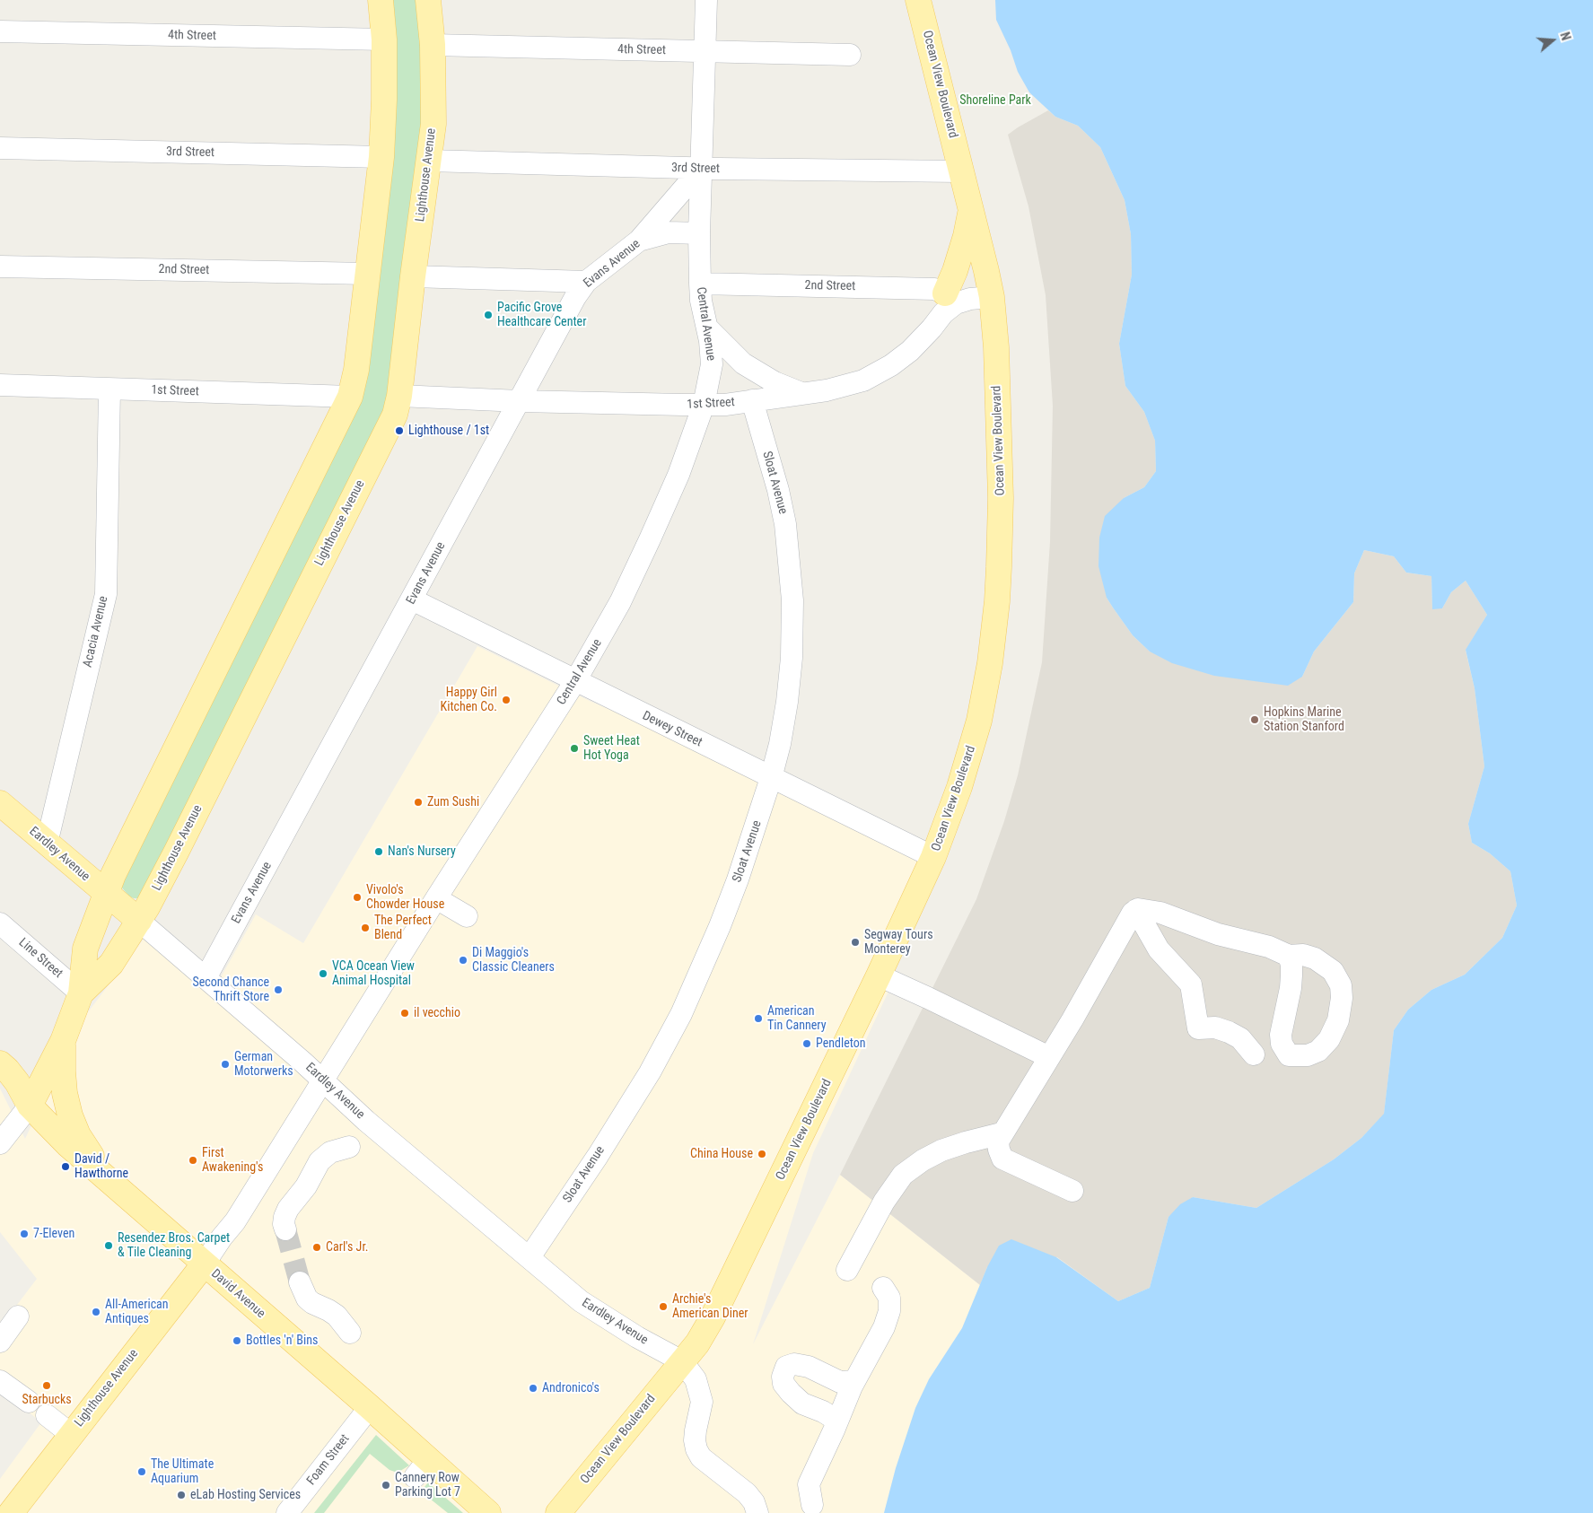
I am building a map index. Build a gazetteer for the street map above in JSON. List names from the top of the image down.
{
  "streets": {
    "main road": [
      "Ocean View Boulevard",
      "Lighthouse Avenue",
      "Eardley Avenue",
      "David Avenue"
    ],
    "street": [
      "4th Street",
      "3rd Street",
      "Evans Avenue",
      "2nd Street",
      "Central Avenue",
      "1st Street",
      "Sloat Avenue",
      "Acacia Avenue",
      "Dewey Street",
      "Line Street",
      "Foam Street"
    ]
  },
  "crossings": [
    ["4th Street", "Lighthouse Avenue"],
    ["4th Street", "Central Avenue"],
    ["Ocean View Boulevard", "3rd Street"],
    ["Ocean View Boulevard", "1st Street"],
    ["Ocean View Boulevard", "Dewey Street"],
    ["Ocean View Boulevard", "Eardley Avenue"],
    ["3rd Street", "Lighthouse Avenue"],
    ["3rd Street", "Central Avenue"],
    ["Lighthouse Avenue", "2nd Street"],
    ["Lighthouse Avenue", "Central Avenue"],
    ["Lighthouse Avenue", "1st Street"],
    ["Lighthouse Avenue", "Eardley Avenue"],
    ["Lighthouse Avenue", "Line Street"],
    ["Lighthouse Avenue", "David Avenue"],
    ["Evans Avenue", "Central Avenue"],
    ["Evans Avenue", "1st Street"],
    ["Evans Avenue", "Dewey Street"],
    ["Evans Avenue", "Eardley Avenue"],
    ["2nd Street", "Central Avenue"],
    ["2nd Street", "1st Street"],
    ["Central Avenue", "1st Street"],
    ["Central Avenue", "Dewey Street"],
    ["Central Avenue", "Eardley Avenue"],
    ["Central Avenue", "David Avenue"],
    ["1st Street", "Sloat Avenue"],
    ["1st Street", "Acacia Avenue"],
    ["Sloat Avenue", "Dewey Street"],
    ["Sloat Avenue", "Eardley Avenue"],
    ["Acacia Avenue", "Eardley Avenue"],
    ["David Avenue", "Foam Street"]
  ],
  "parks": ["Shoreline Park"],
  "places": [
    "Pacific Grove Healthcare Center",
    "Lighthouse / 1st",
    "Happy Girl Kitchen Co.",
    "Hopkins Marine Station Stanford",
    "Sweet Heat Hot Yoga",
    "Zum Sushi",
    "Nan's Nursery",
    "Vivolo's Chowder House",
    "The Perfect Blend",
    "Segway Tours Monterey",
    "Di Maggio's Classic Cleaners",
    "VCA Ocean View Animal Hospital",
    "Second Chance Thrift Store",
    "il vecchio",
    "American Tin Cannery",
    "Pendleton",
    "German Motorwerks",
    "China House",
    "First Awakening's",
    "David / Hawthorne",
    "7-Eleven",
    "Resendez Bros. Carpet & Tile Cleaning",
    "Carl's Jr.",
    "Archie's American Diner",
    "All-American Antiques",
    "Bottles 'n' Bins",
    "Starbucks",
    "Andronico's",
    "The Ultimate Aquarium",
    "Cannery Row Parking Lot 7",
    "eLab Hosting Services"
  ],
  "north": "right"
}
